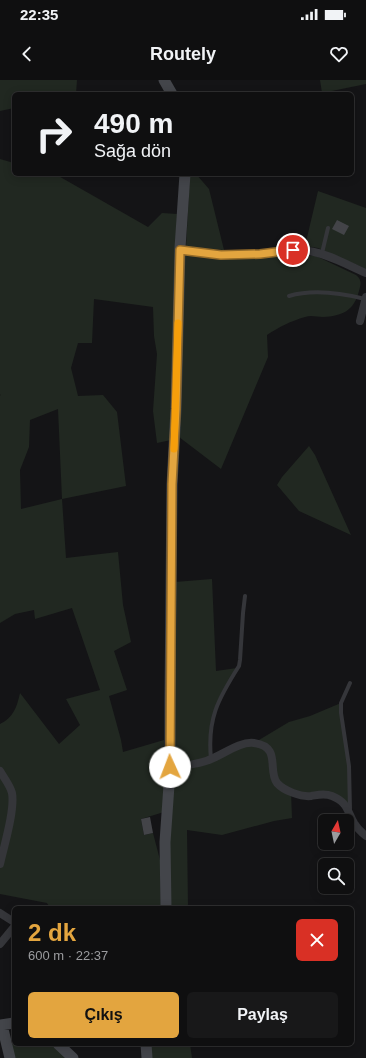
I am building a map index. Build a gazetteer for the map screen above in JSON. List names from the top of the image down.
{
  "north": "top",
  "page": {
    "status": "22:35",
    "header": "Routely",
    "turn": ["490 m", "Sağa dön"],
    "heading": ["2 dk", "600 m · 22:37"],
    "buttons": ["Çıkış", "Paylaş"]
  }
}
